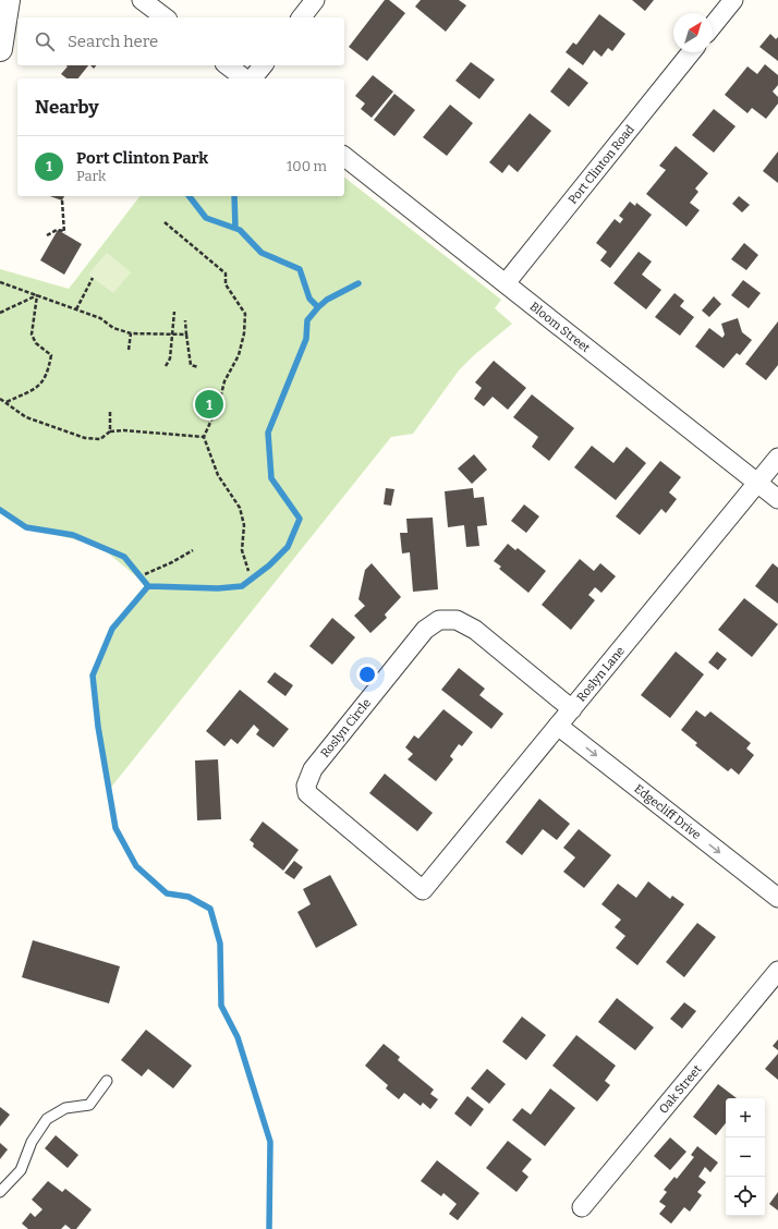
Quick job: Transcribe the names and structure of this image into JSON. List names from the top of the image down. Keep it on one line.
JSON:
{"streets":{"street":["Port Clinton Road","Bloom Street","Roslyn Lane","Roslyn Circle","Edgecliff Drive","Oak Street"]},"crossings":[["Port Clinton Road","Bloom Street"],["Bloom Street","Roslyn Lane"],["Roslyn Lane","Roslyn Circle"],["Roslyn Lane","Edgecliff Drive"]],"one_way":["Edgecliff Drive"],"north":"top right","page":{"search":"Search here","heading":"Nearby","list":[{"mark":"1","name":"Port Clinton Park","note":"Park","value":"100 m"}],"pins":"1","map_buttons":["+","−"]}}
